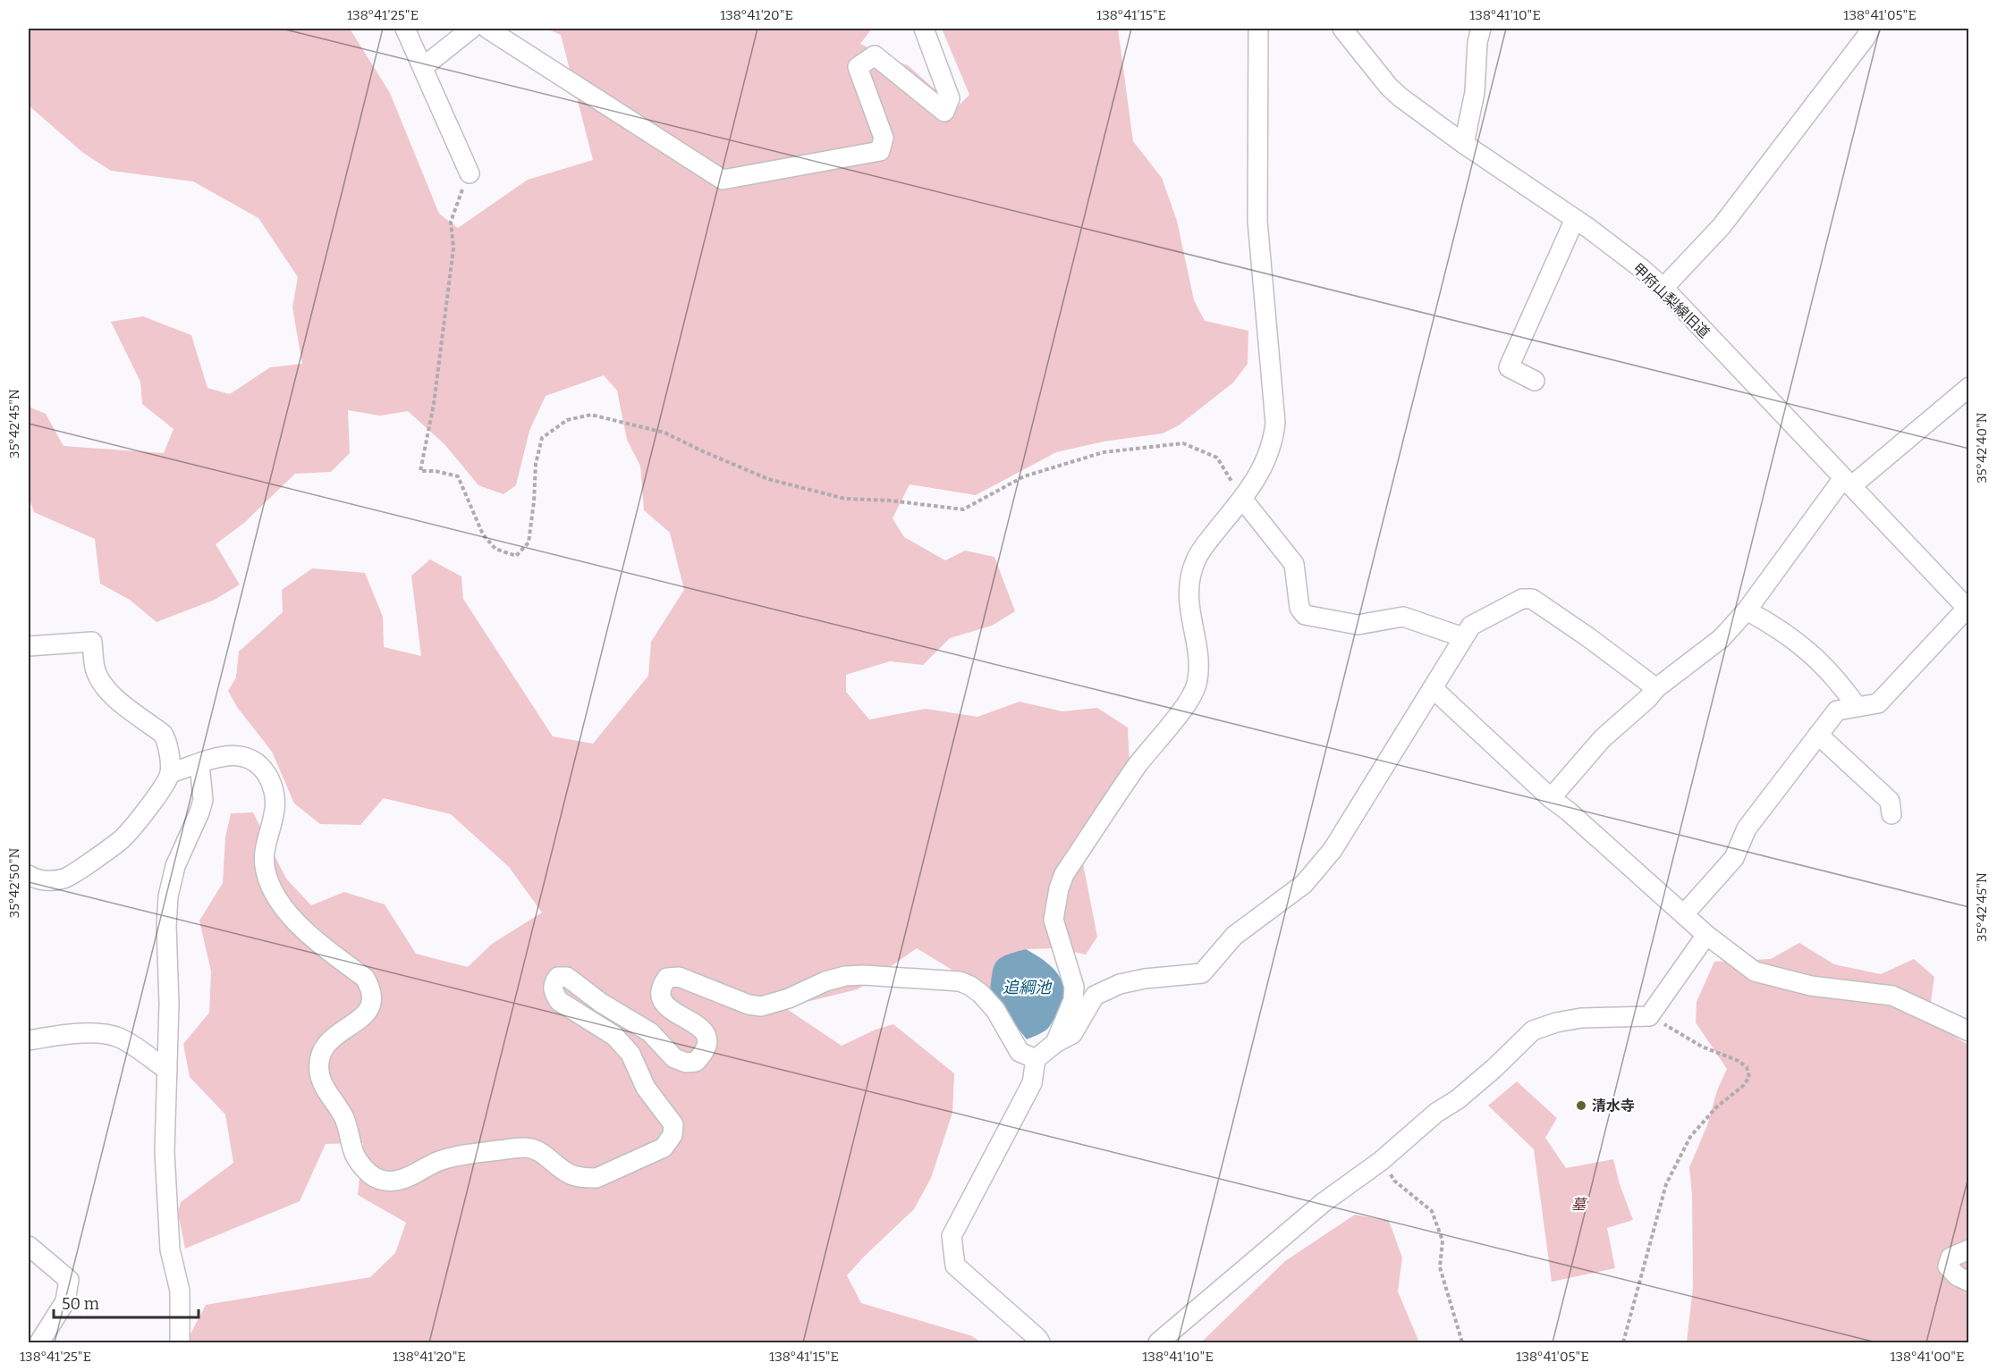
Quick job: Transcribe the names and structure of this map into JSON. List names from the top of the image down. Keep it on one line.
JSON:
{"streets":{"street":["甲府山梨線旧道"]},"water":["追綱池"],"parks":["墓"],"places":["清水寺"],"scale_bar":"50 m","coordinates":["138°41'25\"E","138°41'20\"E","138°41'15\"E","138°41'10\"E","138°41'05\"E","35°42'45\"N","35°42'40\"N","35°42'50\"N","138°41'00\"E"]}
